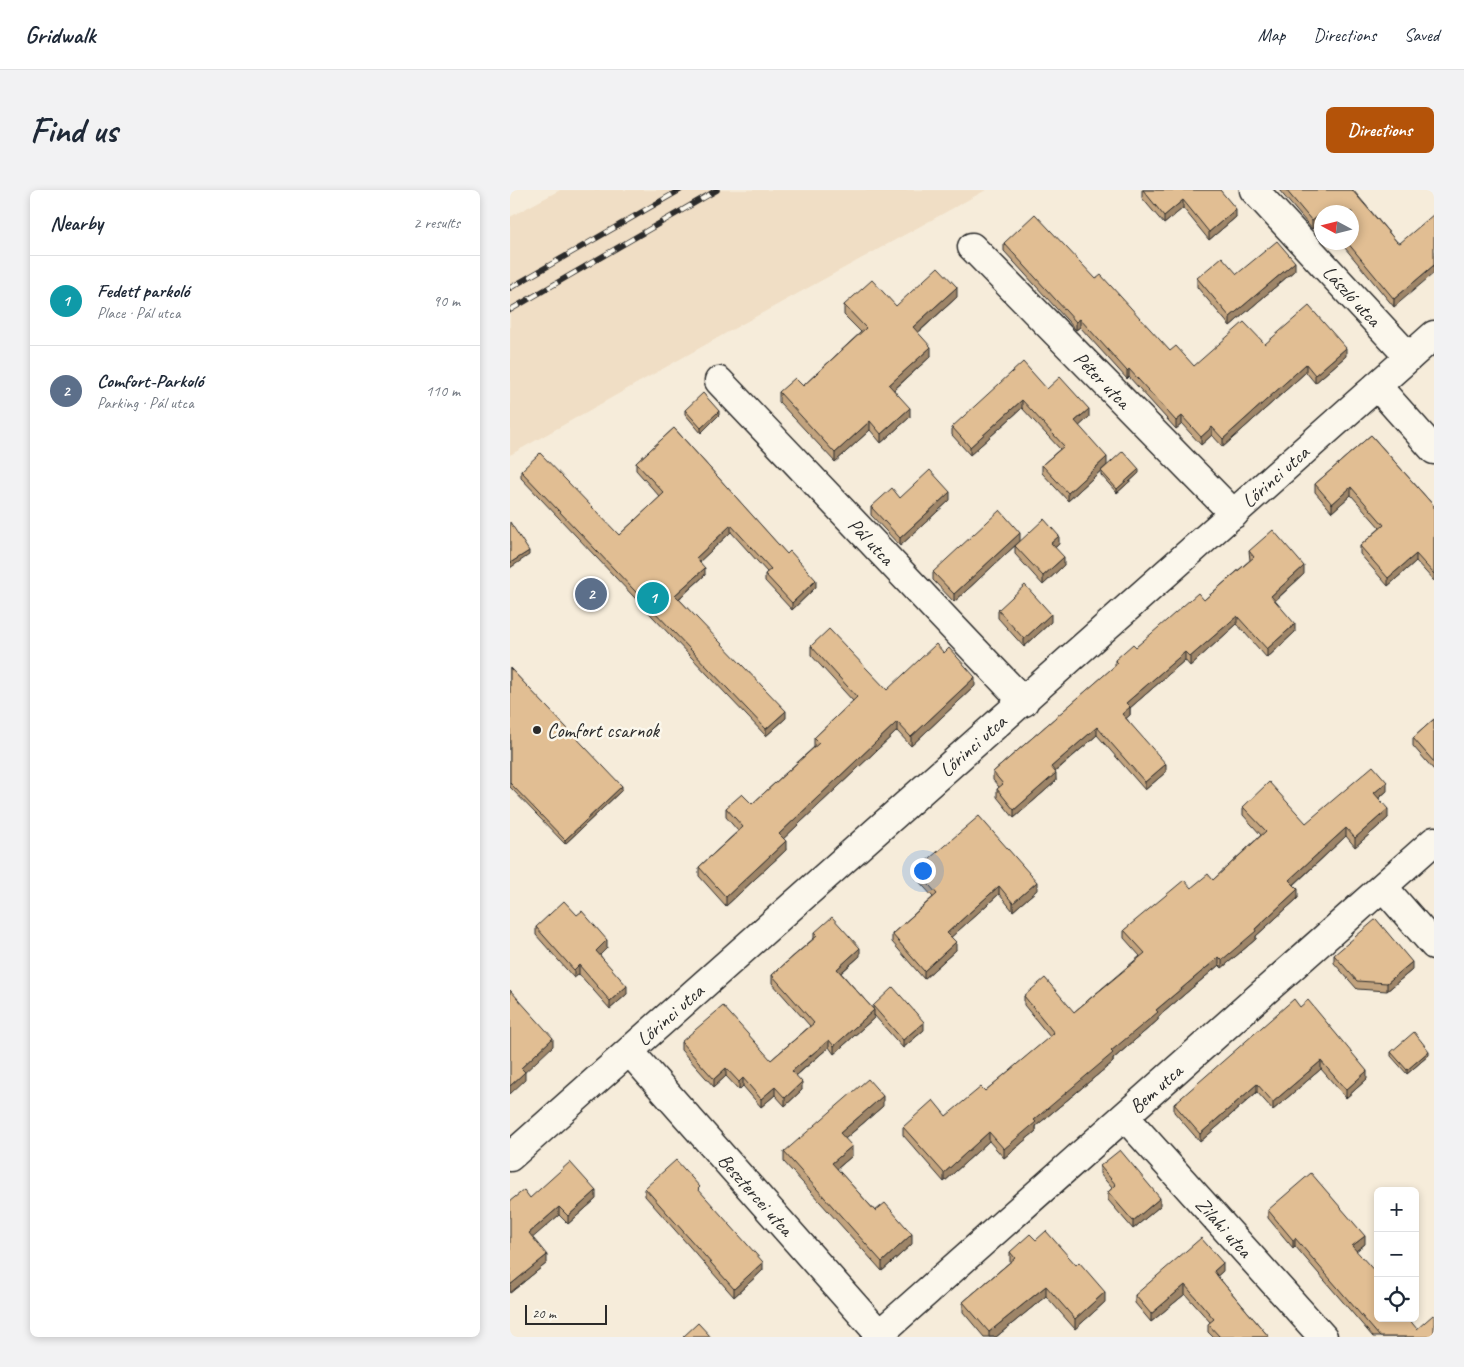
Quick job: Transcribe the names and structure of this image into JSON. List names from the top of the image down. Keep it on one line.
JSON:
{"streets":{"street":["László utca","Péter utca","Lőrinci utca","Pál utca","Bem utca","Besztercei utca","Zilahi utca"]},"crossings":[["László utca","Lőrinci utca"],["Péter utca","Lőrinci utca"],["Lőrinci utca","Pál utca"],["Lőrinci utca","Besztercei utca"],["Bem utca","Besztercei utca"],["Bem utca","Zilahi utca"]],"places":["Comfort csarnok"],"scale_bar":"20 m","north":"left","page":{"header":"Gridwalk","nav":["Map","Directions","Saved"],"buttons":"Directions","title":"Find us","heading":["Nearby","2 results"],"list":[{"mark":"1","name":"Fedett parkoló","note":"Place · Pál utca","value":"90 m"},{"mark":"2","name":"Comfort-Parkoló","note":"Parking · Pál utca","value":"110 m"}],"pins":["2","1"],"map_buttons":["+","−"],"scale":"20 m"}}
